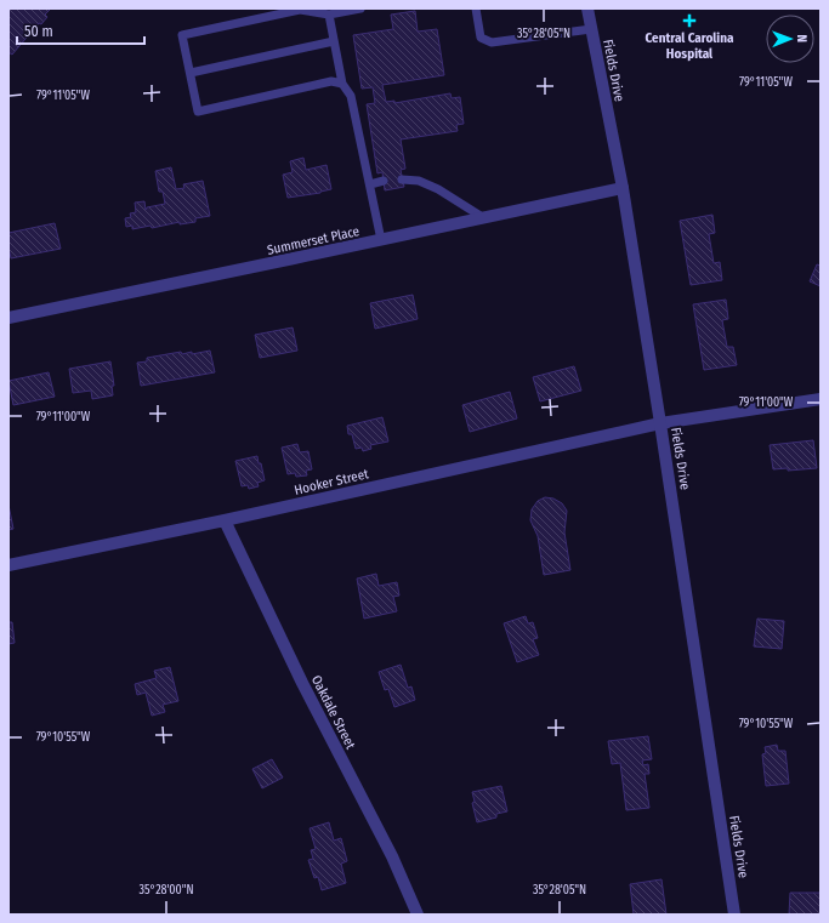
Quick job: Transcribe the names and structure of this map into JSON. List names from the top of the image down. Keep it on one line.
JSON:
{"streets":{"street":["Fields Drive","Summerset Place","Hooker Street","Oakdale Street"]},"crossings":[["Fields Drive","Summerset Place"],["Fields Drive","Hooker Street"],["Hooker Street","Oakdale Street"]],"places":{"health":["Central Carolina Hospital"]},"scale_bar":"50 m","north":"right","coordinates":["35°28'05\"N","79°11'05\"W","79°11'00\"W","79°10'55\"W","35°28'00\"N"]}
